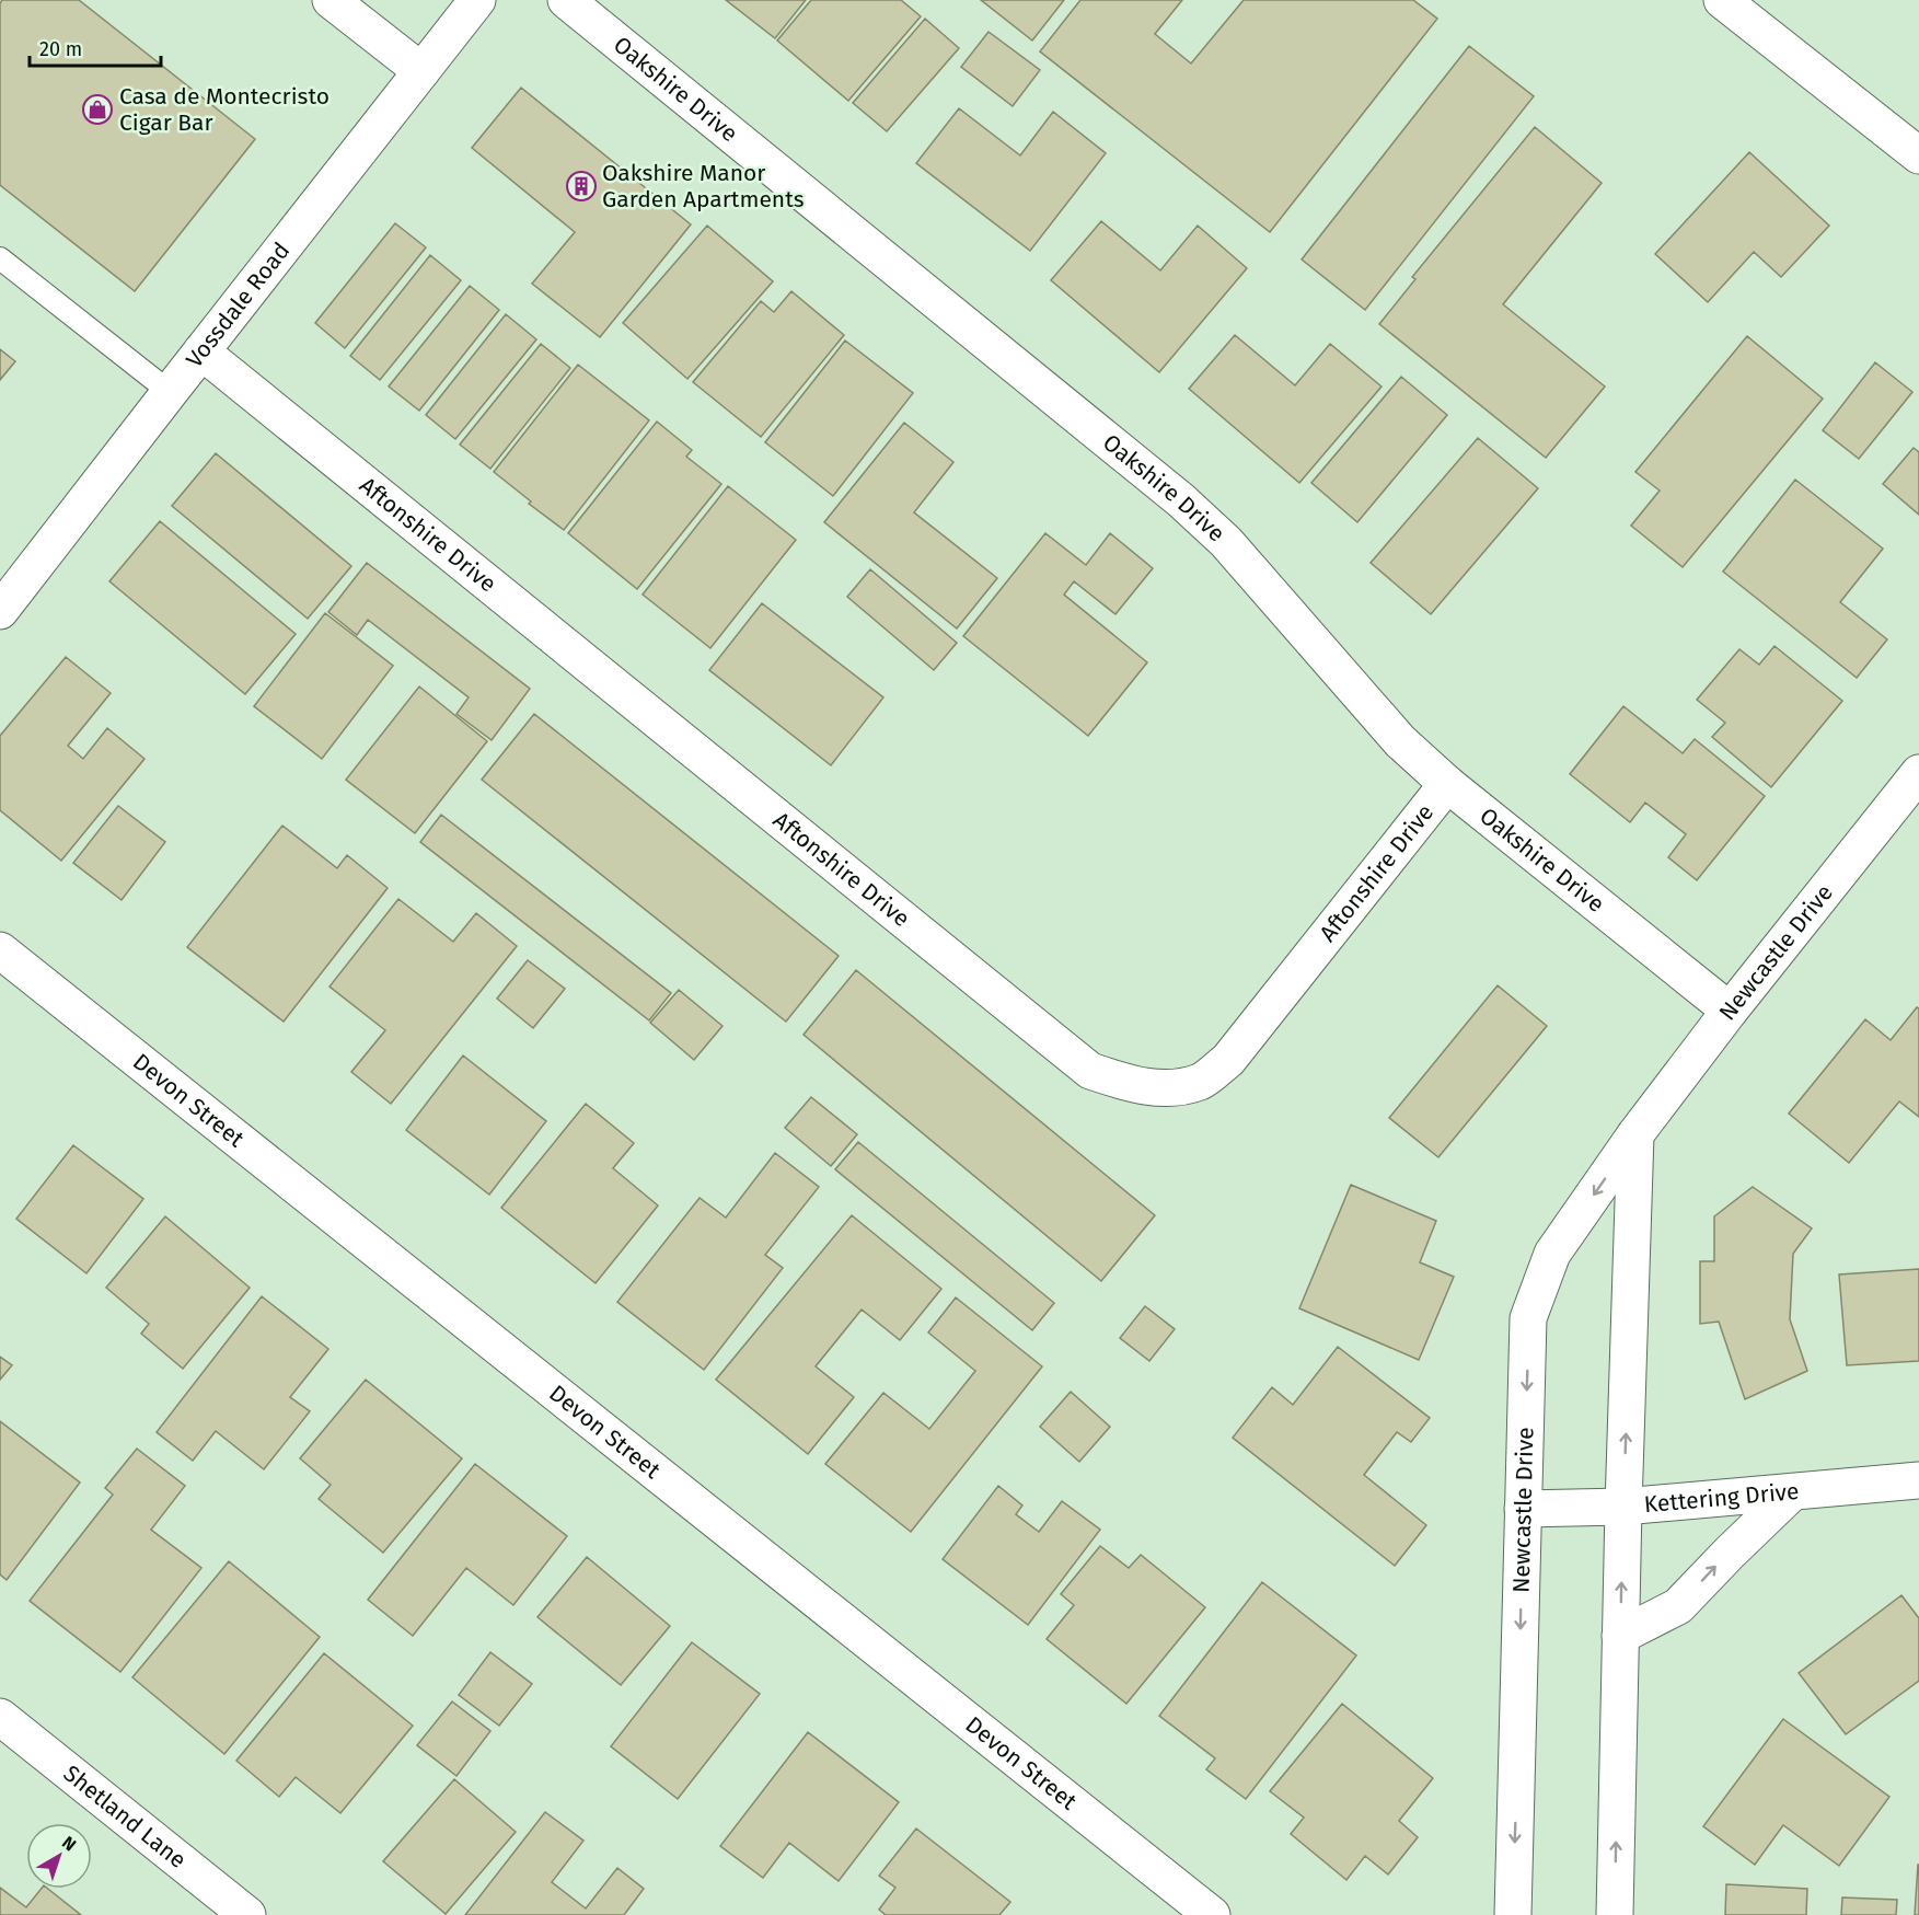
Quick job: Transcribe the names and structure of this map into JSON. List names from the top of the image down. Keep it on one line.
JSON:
{"streets":{"street":["Oakshire Drive","Vossdale Road","Aftonshire Drive","Newcastle Drive","Devon Street","Kettering Drive","Shetland Lane"]},"crossings":[["Oakshire Drive","Aftonshire Drive"],["Oakshire Drive","Newcastle Drive"],["Vossdale Road","Aftonshire Drive"],["Newcastle Drive","Kettering Drive"]],"places":{"shop":["Casa de Montecristo Cigar Bar"],"building":["Oakshire Manor Garden Apartments"]},"scale_bar":"20 m","north":"top right"}
